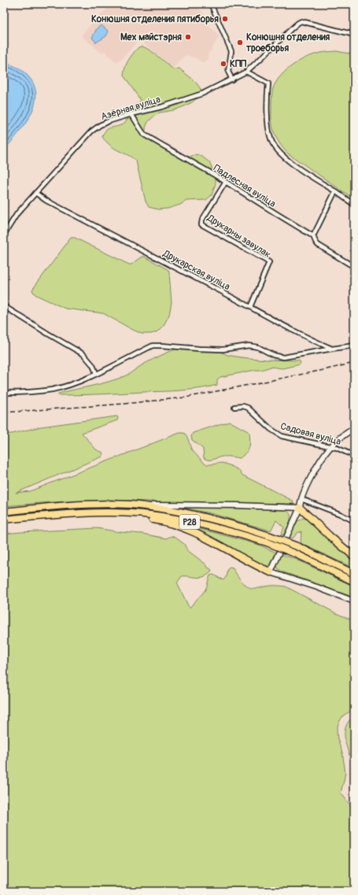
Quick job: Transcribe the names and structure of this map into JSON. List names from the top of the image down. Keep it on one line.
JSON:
{"streets":{"highway":["Р28"],"street":["Азёрная вуліца","Падлесная вуліца","Друкарны завулак","Друкарская вуліца","Садовая вуліца"]},"crossings":[["Азёрная вуліца","Падлесная вуліца"],["Азёрная вуліца","Друкарская вуліца"],["Падлесная вуліца","Друкарны завулак"],["Друкарны завулак","Друкарская вуліца"]],"places":["Конюшня отделения пятиборья","Мех майстэрня","Конюшня отделения троеборья","КПП"]}
